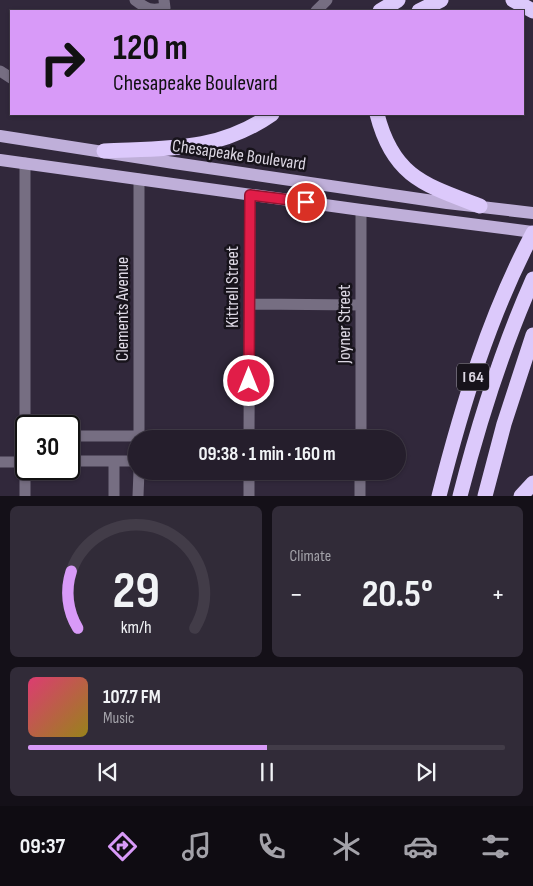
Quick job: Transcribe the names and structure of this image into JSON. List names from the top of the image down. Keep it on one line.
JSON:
{"streets":{"highway":["I 64"],"main road":["Chesapeake Boulevard"],"street":["Kittrell Street","Clements Avenue","Joyner Street"]},"page":{"turn":["120 m","Chesapeake Boulevard"],"limit":"30","trip":"09:38 · 1 min · 160 m","tile":"Climate","heat":["−","20.5°","+"],"song":["107.7 FM","Music"],"tabs":"09:37","gauge":["29","km/h"]}}
